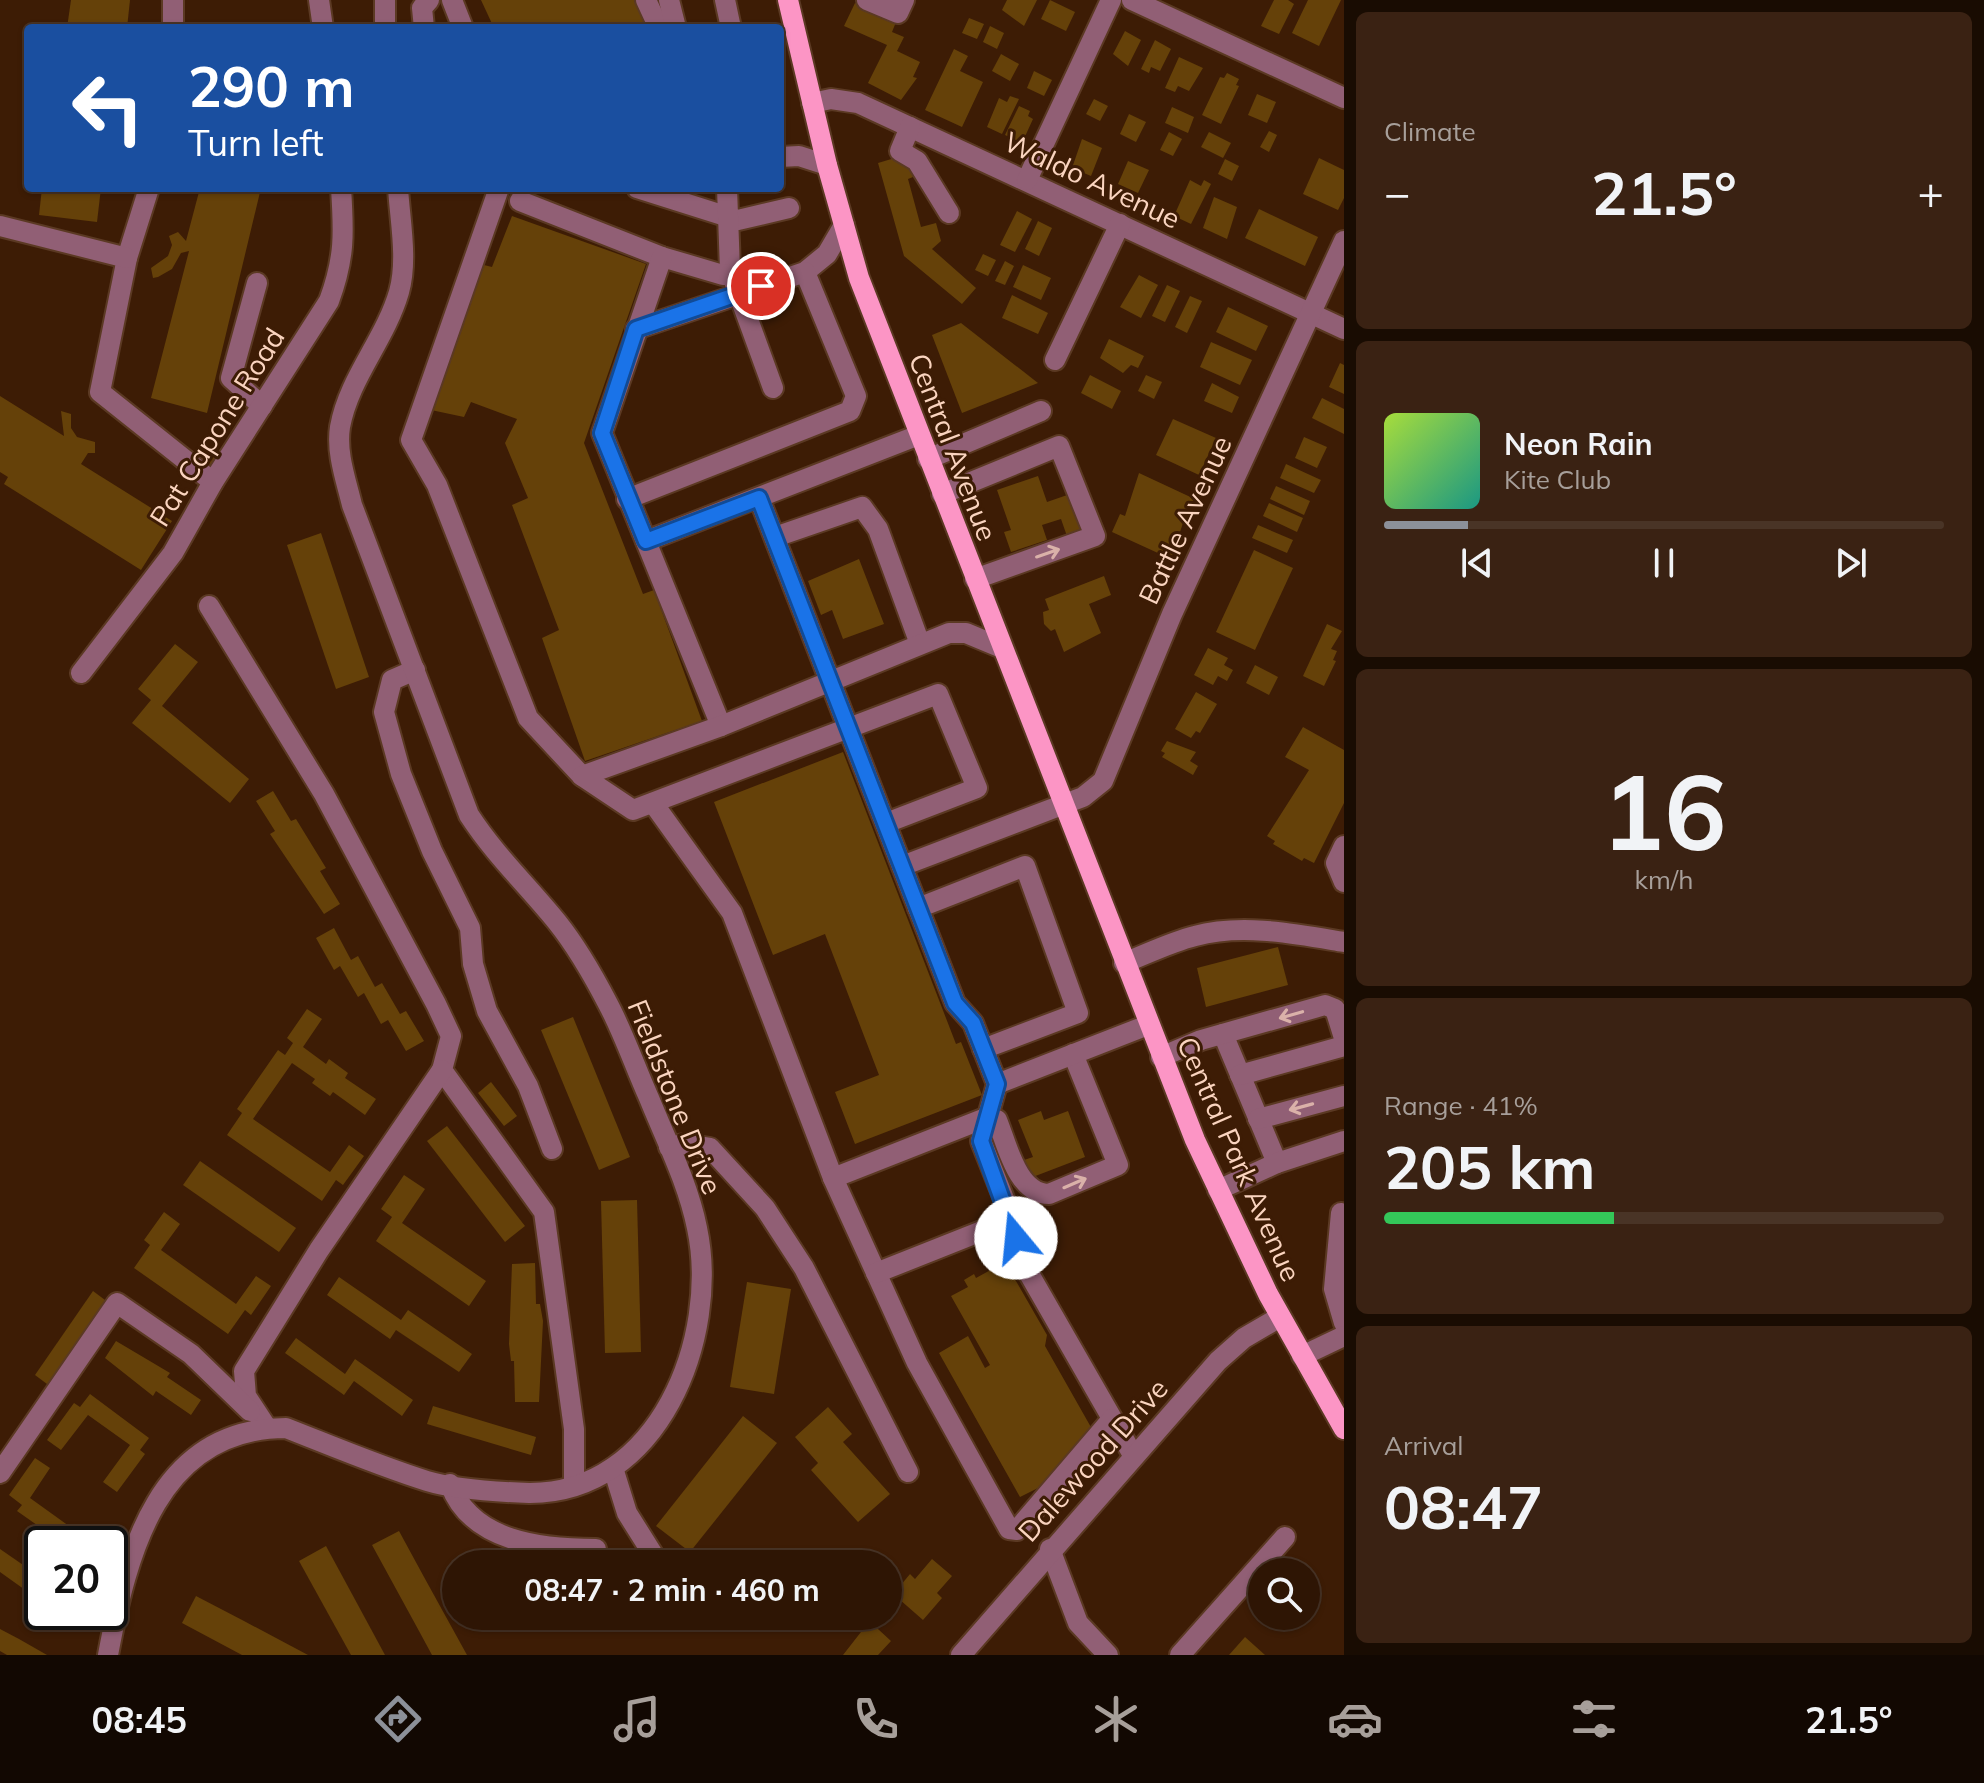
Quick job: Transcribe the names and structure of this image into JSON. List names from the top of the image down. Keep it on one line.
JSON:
{"streets":{"main road":["Central Avenue","Central Park Avenue"],"street":["Waldo Avenue","Pat Capone Road","Battle Avenue","Fieldstone Drive","Dalewood Drive"]},"crossings":[["Waldo Avenue","Central Avenue"],["Waldo Avenue","Battle Avenue"],["Central Avenue","Battle Avenue"],["Central Avenue","Central Park Avenue"],["Central Park Avenue","Dalewood Drive"]],"page":{"tile":["Climate",["16","km/h"],["Range · 41%","205 km"],["Arrival","08:47"]],"turn":["290 m","Turn left"],"heat":["−","21.5°","+"],"song":["Neon Rain","Kite Club"],"limit":"20","trip":"08:47 · 2 min · 460 m","tabs":["08:45","21.5°"]}}
